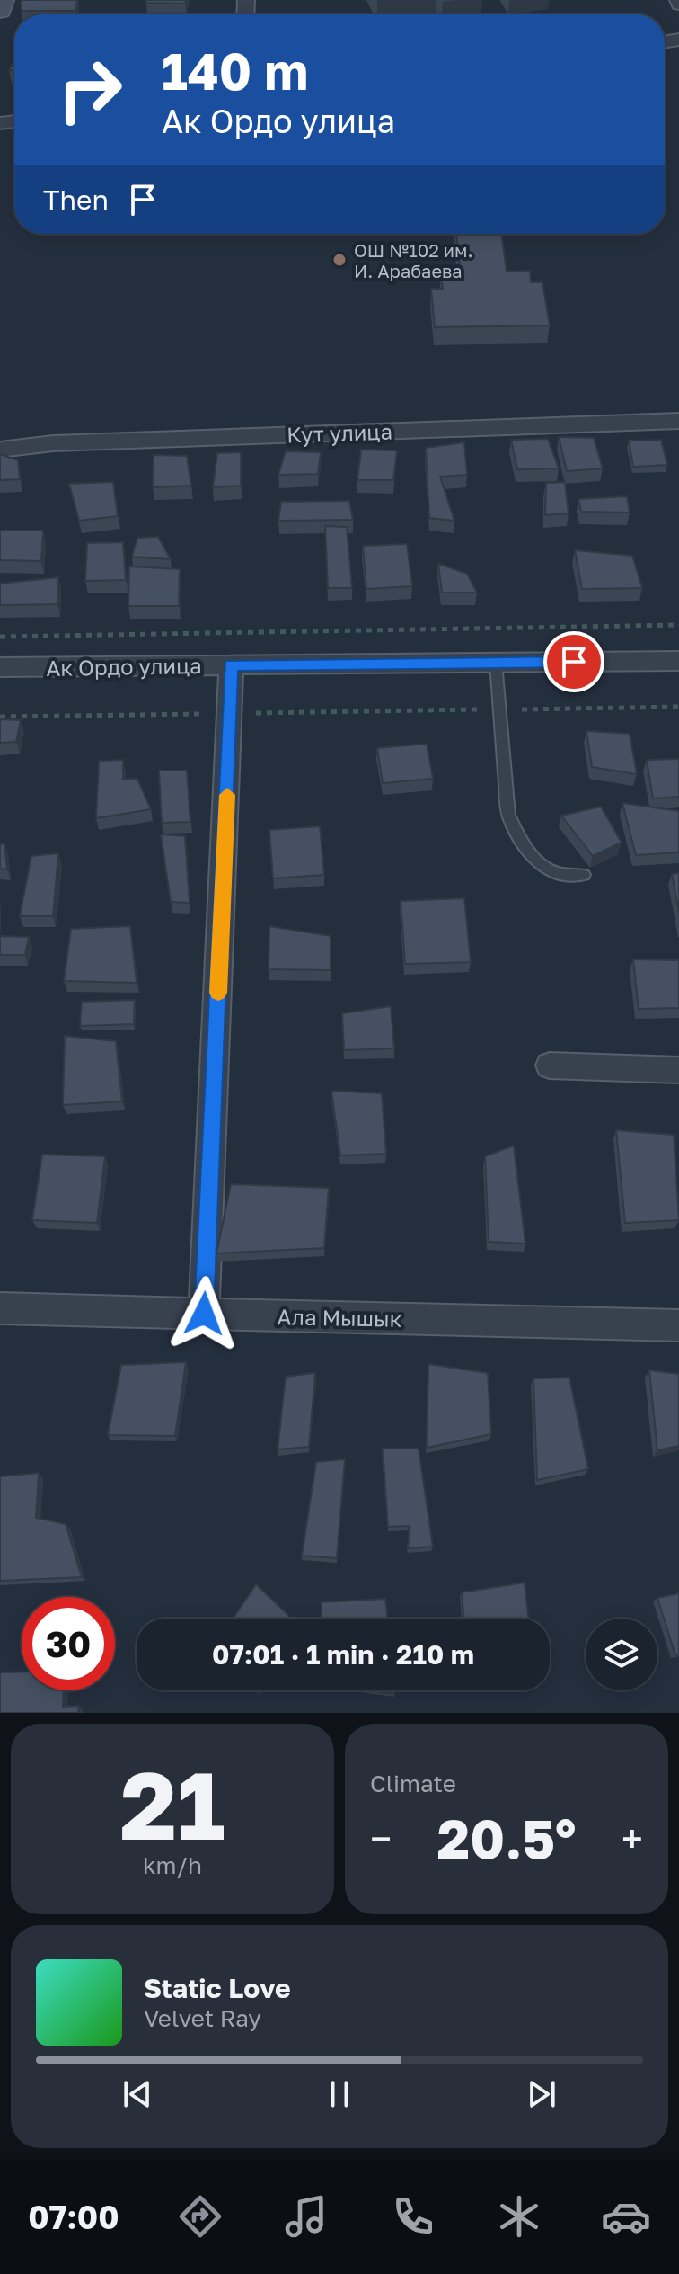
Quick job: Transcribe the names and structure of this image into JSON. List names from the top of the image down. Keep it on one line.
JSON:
{"streets":{"street":["Кут улица","Ак Ордо улица","Ала Мышык"]},"places":["ОШ №102 им. И. Арабаева"],"page":{"turn":["140 m","Ак Ордо улица"],"then":"Then","limit":"30","trip":"07:01 · 1 min · 210 m","tile":[["21","km/h"],"Climate"],"heat":["−","20.5°","+"],"song":["Static Love","Velvet Ray"],"tabs":"07:00"}}
